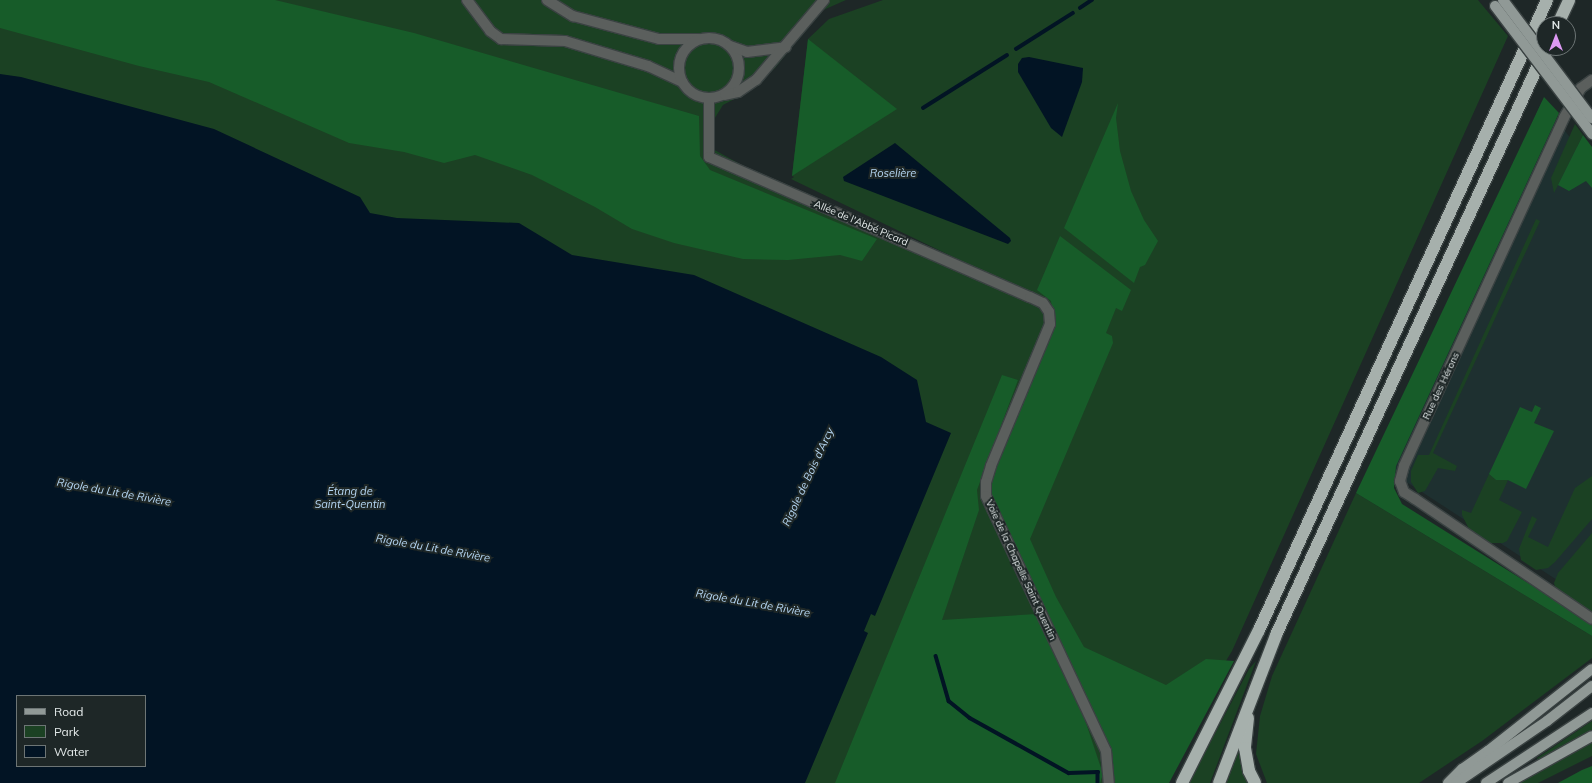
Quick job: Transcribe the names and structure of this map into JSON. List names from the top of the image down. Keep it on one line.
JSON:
{"streets":{"street":["Allée de l'Abbé Picard","Rue des Hérons","Voie de la Chapelle Saint Quentin"]},"crossings":[["Allée de l'Abbé Picard","Voie de la Chapelle Saint Quentin"]],"water":["Roselière","Rigole de Bois d'Arcy","Rigole du Lit de Rivière","Étang de Saint-Quentin"],"legend":["Road","Park","Water"],"north":"top"}
